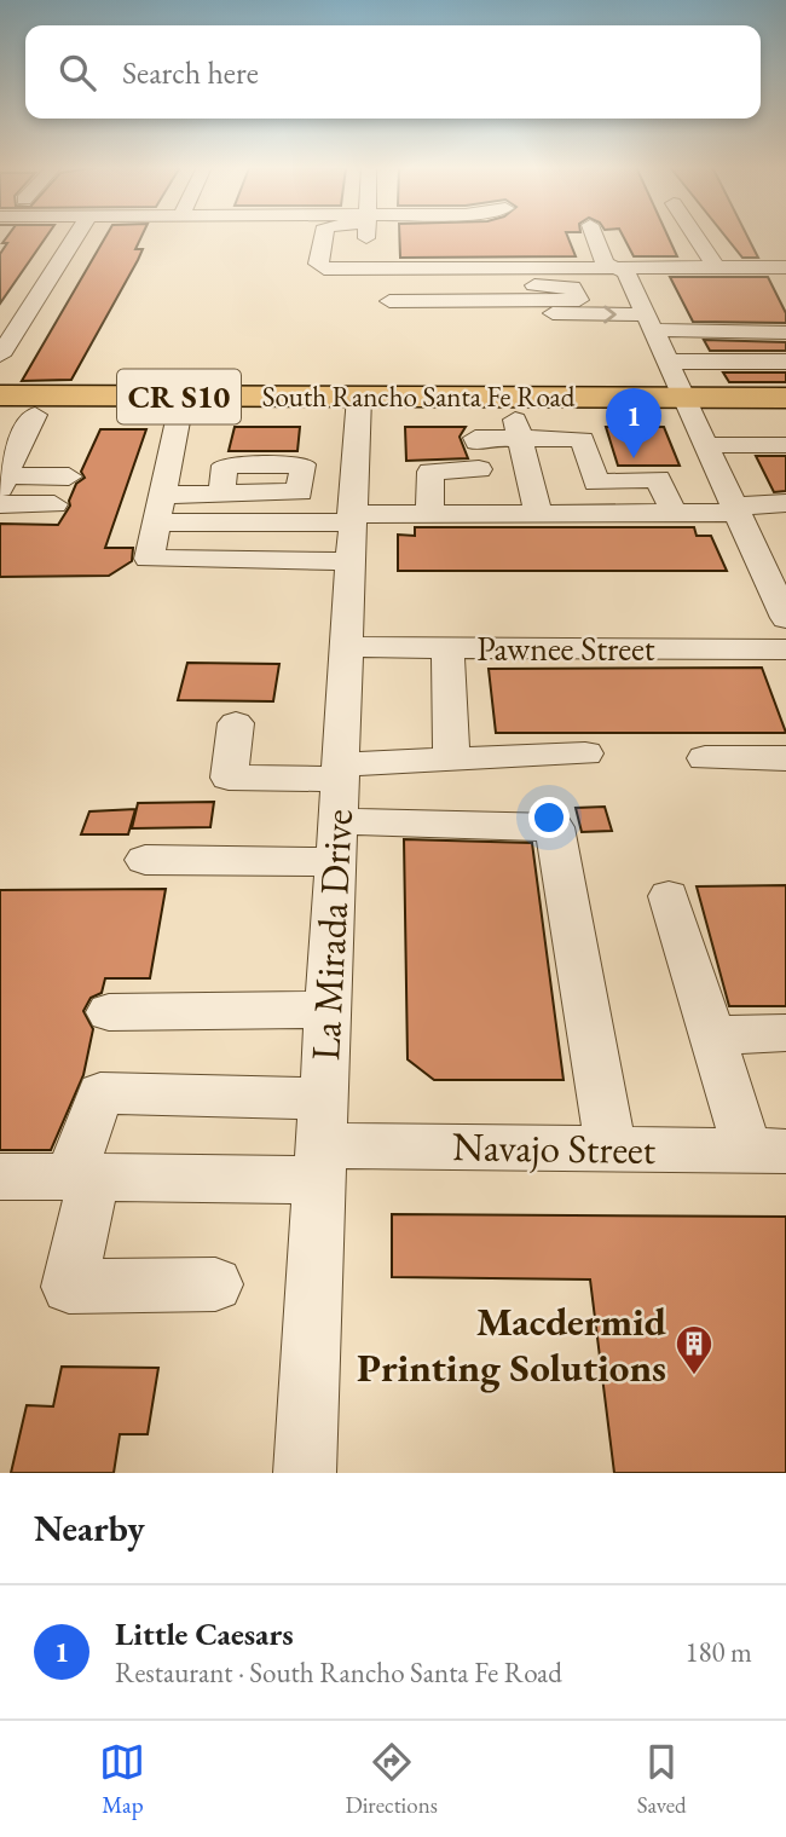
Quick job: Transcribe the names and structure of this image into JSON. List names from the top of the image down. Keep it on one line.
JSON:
{"streets":{"main road":["CR S10","South Rancho Santa Fe Road"],"street":["Pawnee Street","La Mirada Drive","Navajo Street"]},"crossings":[["South Rancho Santa Fe Road","La Mirada Drive"],["Pawnee Street","La Mirada Drive"],["La Mirada Drive","Navajo Street"]],"places":{"building":["Macdermid Printing Solutions"]},"page":{"search":"Search here","pins":"1","heading":"Nearby","list":[{"mark":"1","name":"Little Caesars","note":"Restaurant · South Rancho Santa Fe Road","value":"180 m"}],"nav":["Map","Directions","Saved"]}}
